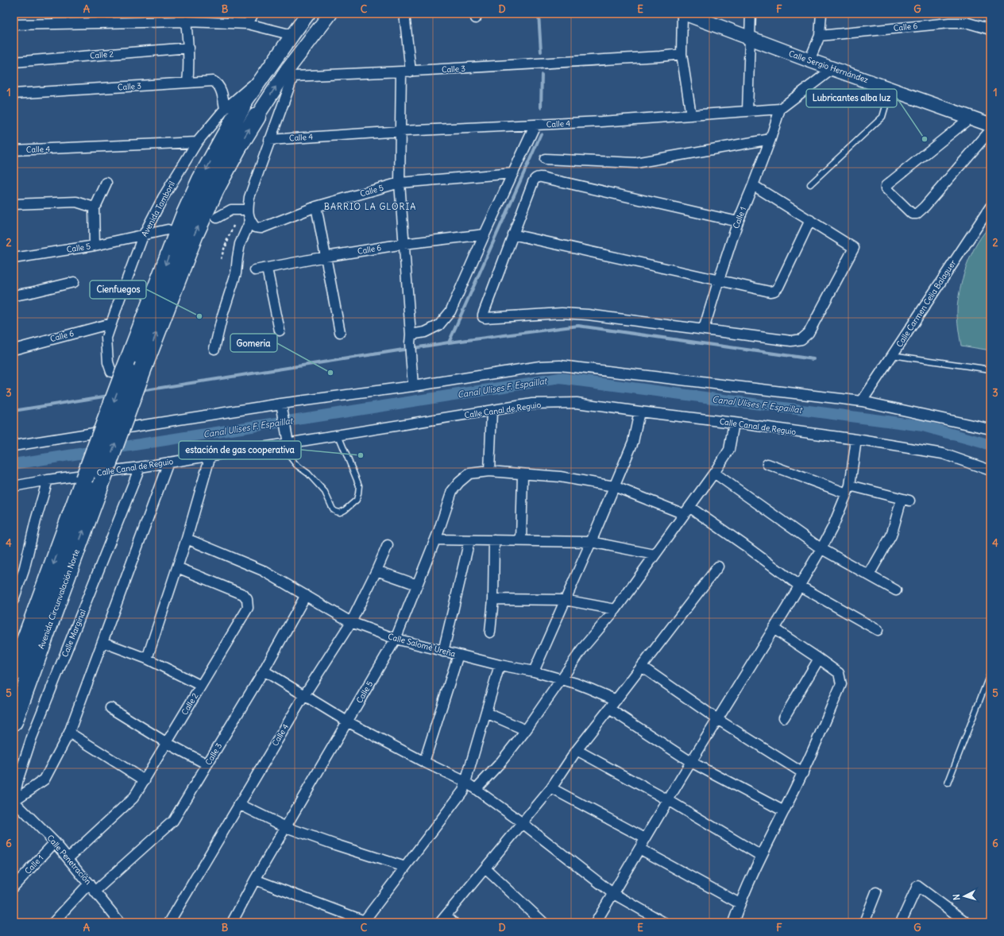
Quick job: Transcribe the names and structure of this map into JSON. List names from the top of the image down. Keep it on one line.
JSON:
{"streets":{"highway":["Avenida Circunvalación Norte"],"street":["Calle 6","Calle 2","Calle Sergio Hernández","Calle 3","Calle 4","Calle 5","Avenida Tamboril","Calle 1","Calle Carmen Celia Balaguer","Calle Canal de Reguio","Calle Marginal","Calle Salomé Ureña","Calle Penetración"]},"crossings":[["Calle 6","Avenida Tamboril"],["Calle 2","Calle Penetración"],["Calle 3","Avenida Tamboril"],["Calle 3","Calle Salomé Ureña"],["Calle 3","Calle Penetración"],["Calle 4","Avenida Tamboril"],["Calle 4","Calle 1"],["Calle 4","Calle Salomé Ureña"],["Calle 5","Avenida Tamboril"],["Calle 5","Calle Salomé Ureña"],["Calle 1","Calle Penetración"],["Calle Canal de Reguio","Calle Marginal"],["Calle Marginal","Calle Penetración"]],"districts":["BARRIO LA GLORIA"],"water":["Canal Ulises F. Espaillat"],"places":["Lubricantes alba luz","Cienfuegos","Gomeria","estación de gas cooperativa"],"north":"left","grid":{"columns":["A","B","C","D","E","F","G"],"rows":["1","2","3","4","5","6"]}}
